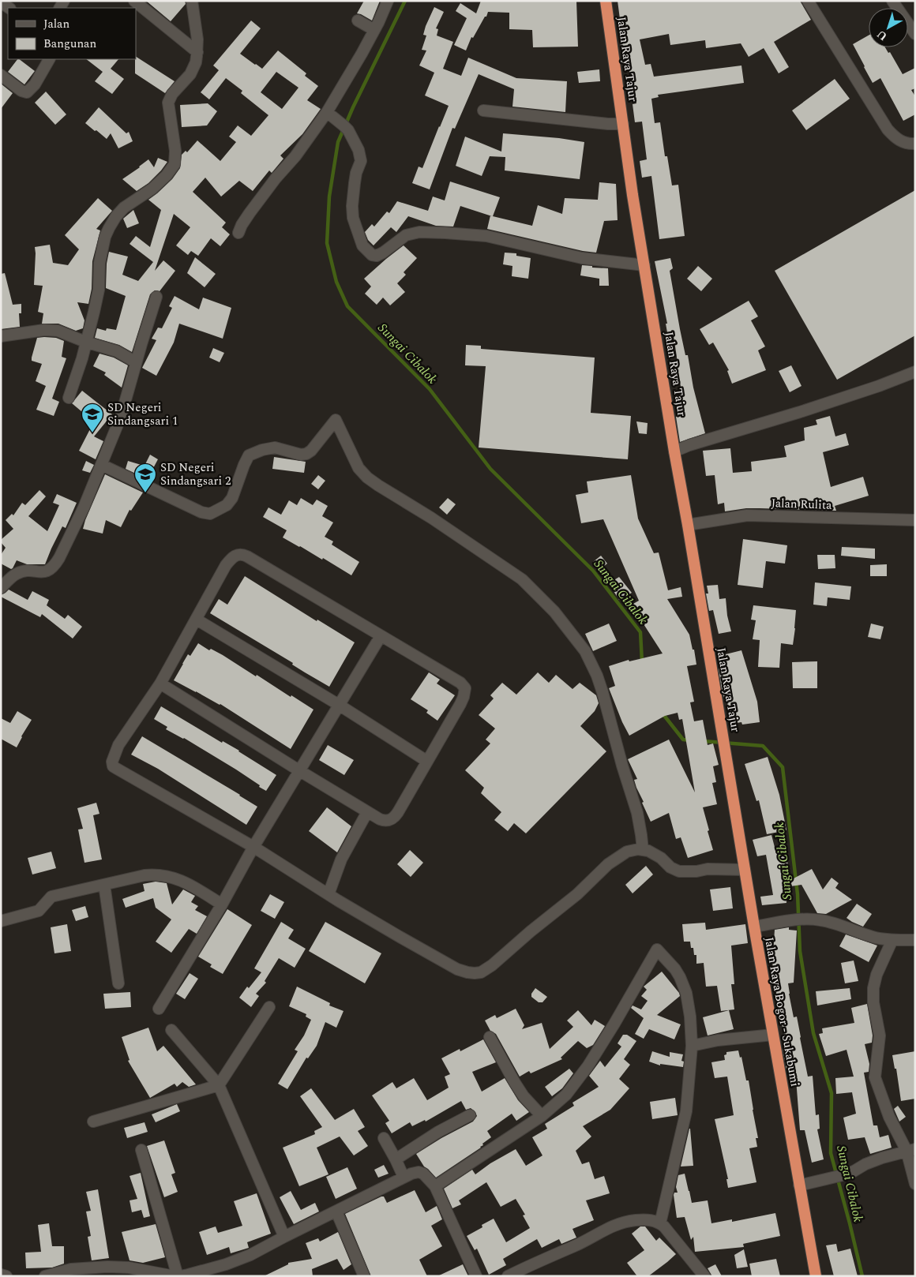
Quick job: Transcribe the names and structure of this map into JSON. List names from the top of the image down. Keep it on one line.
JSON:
{"streets":{"highway":["Jalan Raya Tajur","Jalan Raya Bogor - Sukabumi"],"street":["Jalan Rulita"]},"crossings":[["Jalan Raya Tajur","Jalan Rulita"],["Jalan Raya Tajur","Jalan Raya Bogor - Sukabumi"]],"water":["Sungai Cibalok"],"places":{"school or university":["SD Negeri Sindangsari 1","SD Negeri Sindangsari 2"]},"legend":["Jalan","Bangunan"],"north":"bottom left"}
